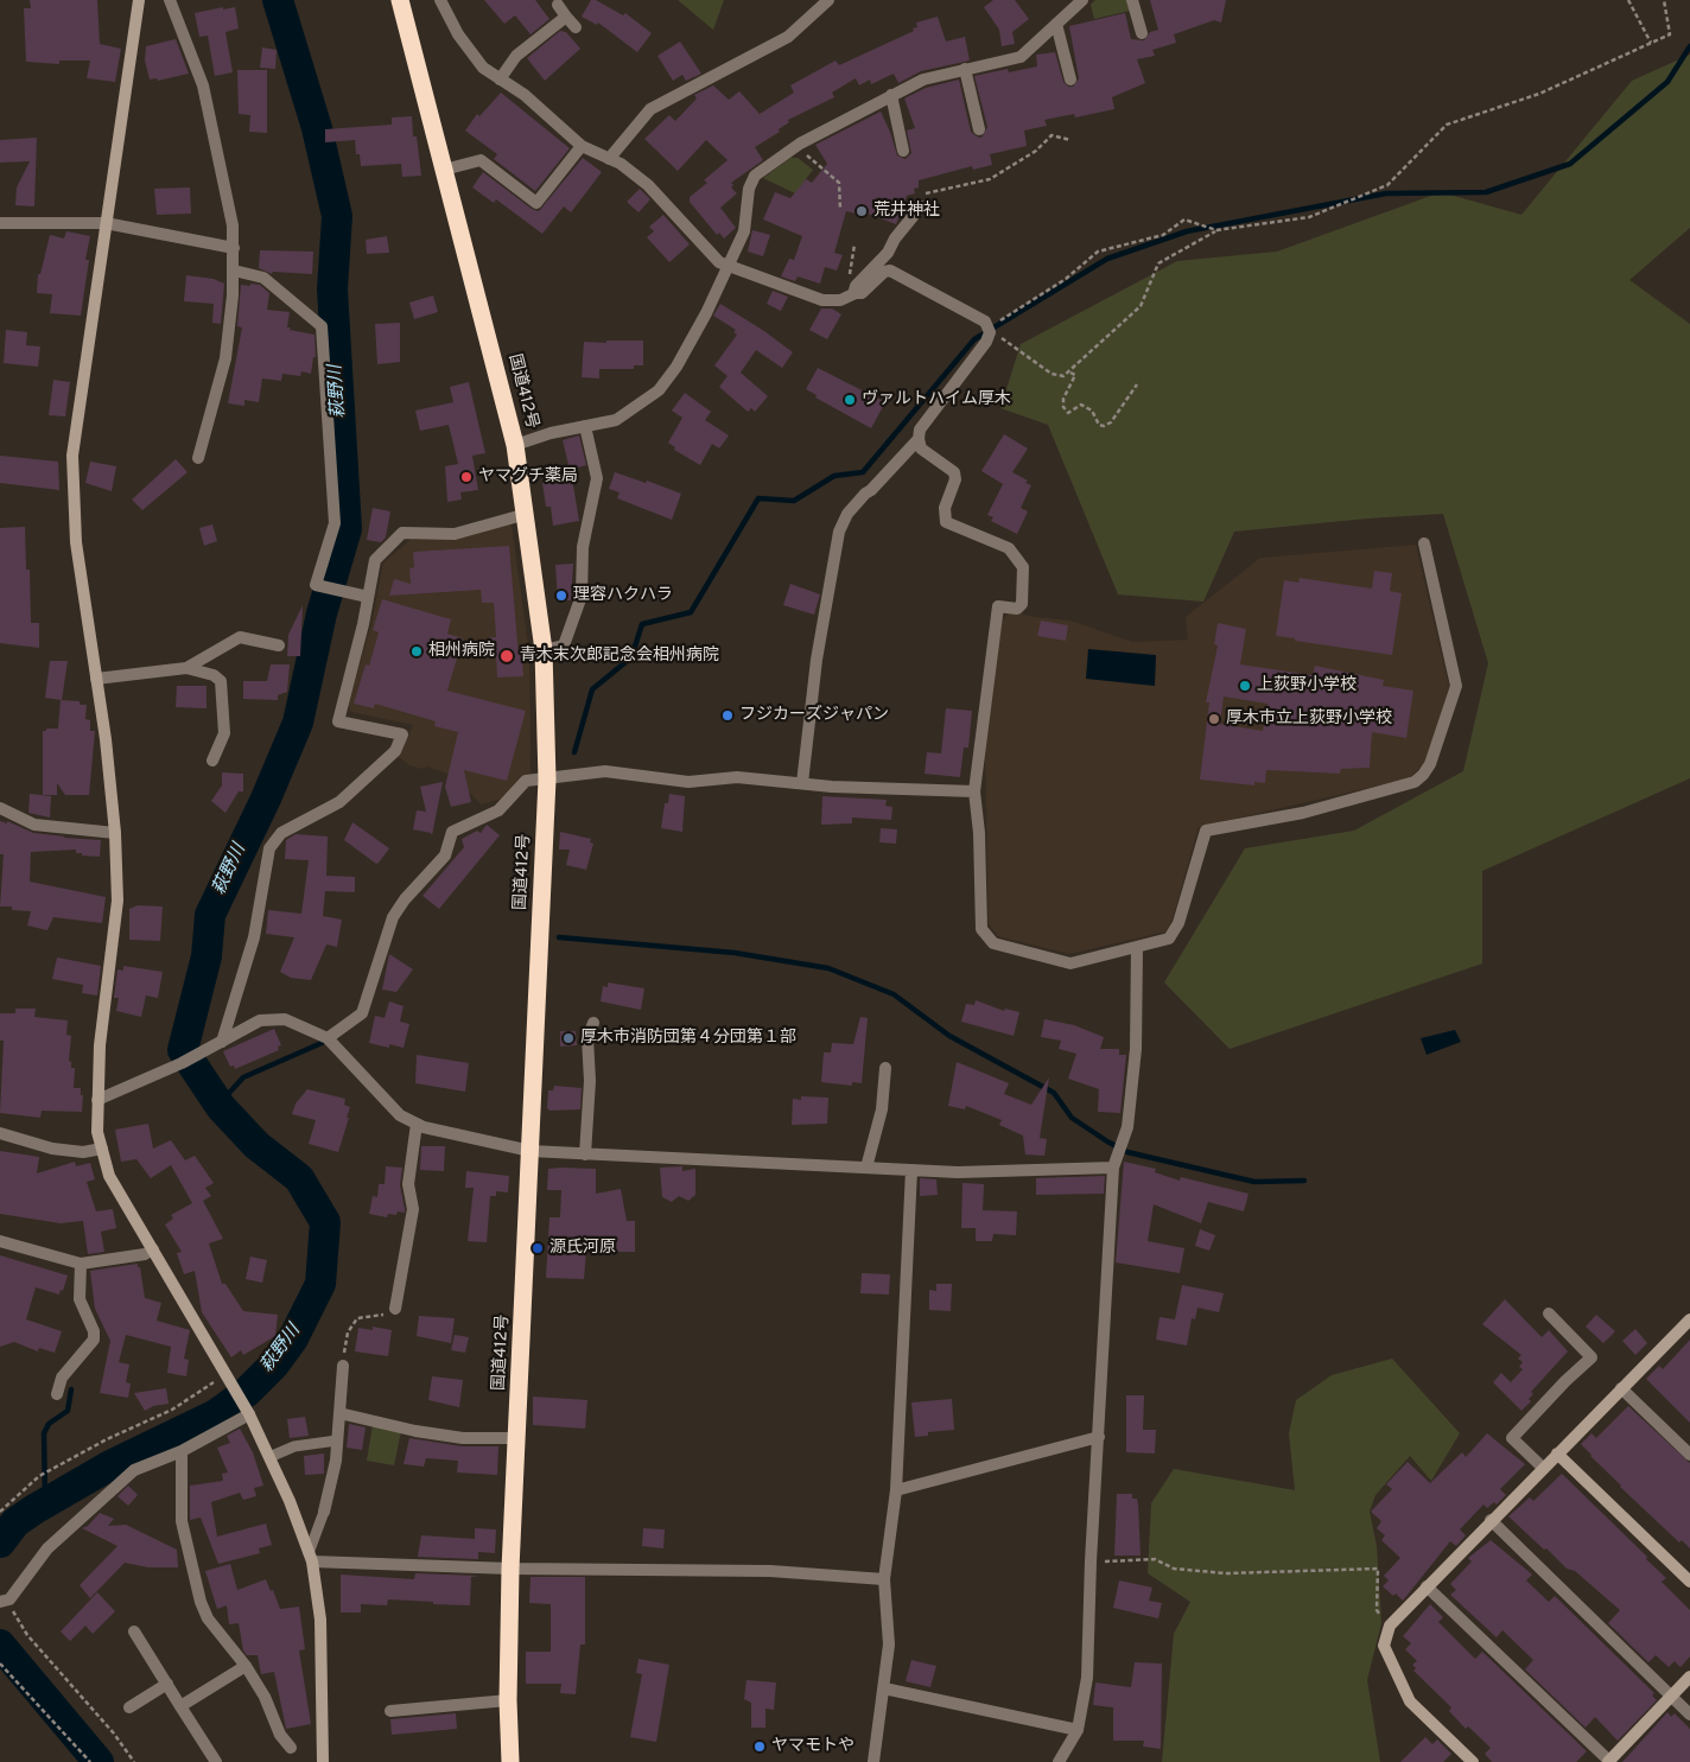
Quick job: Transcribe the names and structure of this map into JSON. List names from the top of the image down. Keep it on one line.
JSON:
{"streets":{"highway":["国道412号"]},"water":["萩野川"],"places":["荒井神社","ヴァルトハイム厚木","ヤマグチ薬局","理容ハクハラ","相州病院","青木末次郎記念会相州病院","上荻野小学校","フジカーズジャパン","厚木市立上荻野小学校","厚木市消防団第４分団第１部","源氏河原","ヤマモトや"]}
